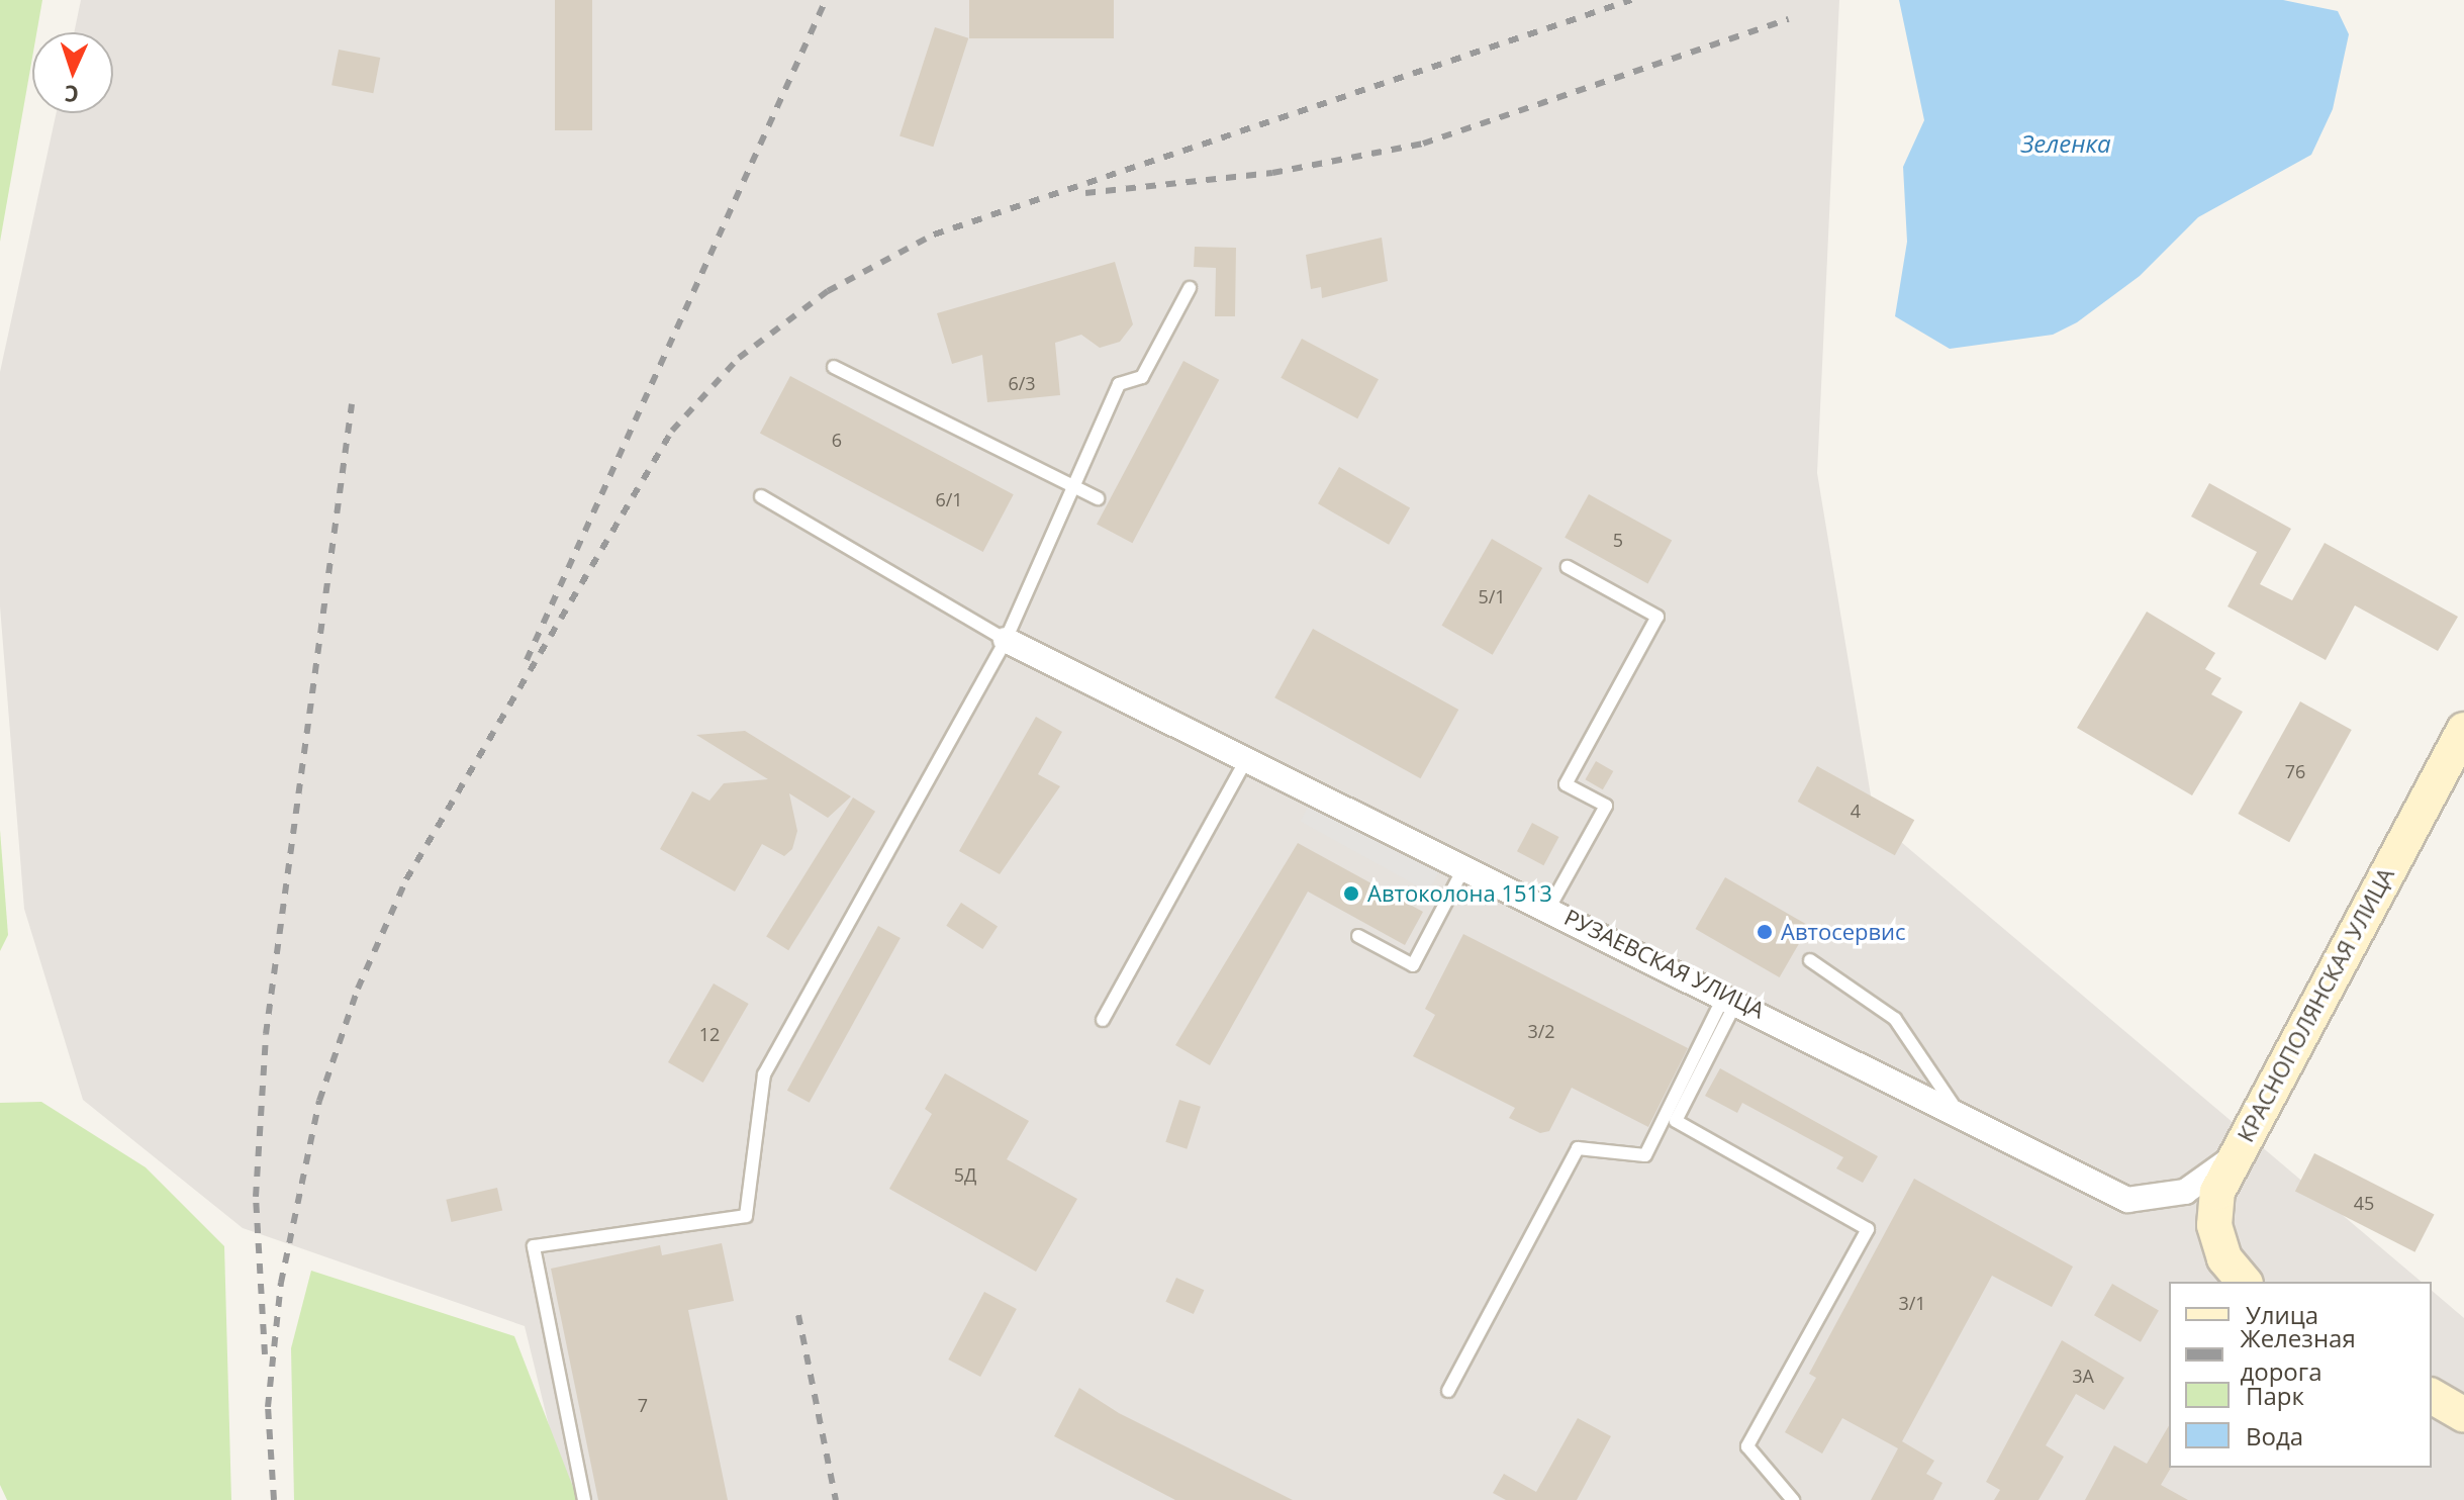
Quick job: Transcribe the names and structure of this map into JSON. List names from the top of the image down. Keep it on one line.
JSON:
{"streets":{"street":["РУЗАЕВСКАЯ УЛИЦА","КРАСНОПОЛЯНСКАЯ УЛИЦА"]},"crossings":[["РУЗАЕВСКАЯ УЛИЦА","КРАСНОПОЛЯНСКАЯ УЛИЦА"]],"water":["Зеленка"],"places":["Автоколона 1513","Автосервис"],"house_numbers":["6/3","6","6/1","5","5/1","76","4","3/2","12","5Д","45","3/1","3А","7"],"legend":["Улица","Железная дорога","Парк","Вода"],"north":"bottom"}
